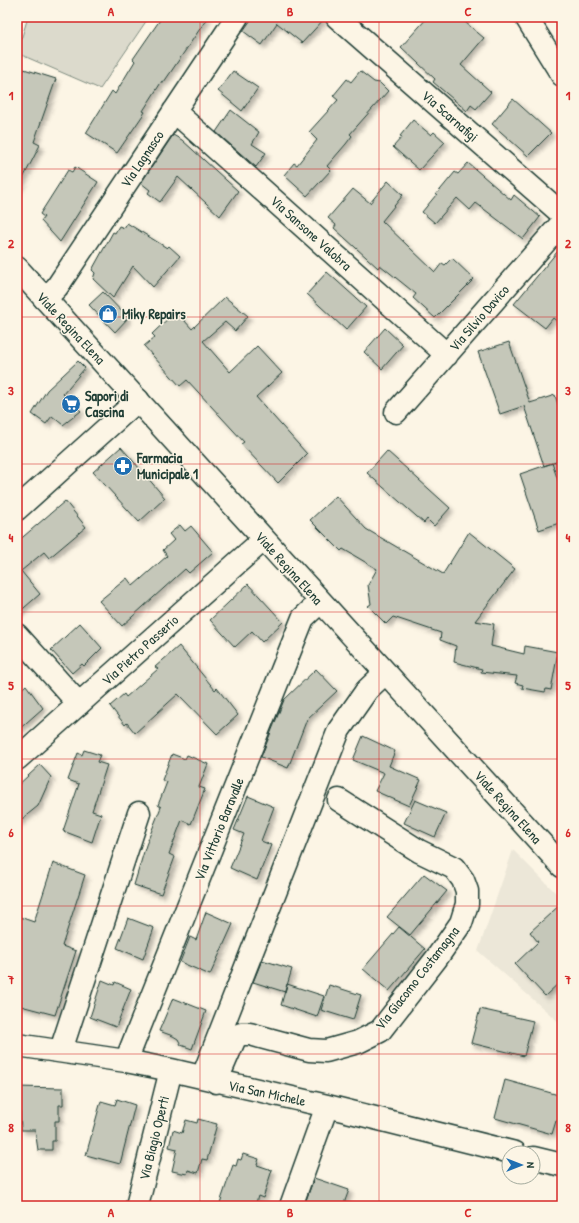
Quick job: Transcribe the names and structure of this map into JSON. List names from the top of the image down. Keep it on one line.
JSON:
{"streets":{"street":["Via Scarnafigi","Via Lagnasco","Via Sansone Valobra","Via Silvio Davico","Viale Regina Elena","Via Pietro Passerio","Via Vittorio Baravalle","Via Giacomo Costamagna","Via San Michele","Via Biagio Operti"]},"crossings":[["Via Lagnasco","Via Sansone Valobra"],["Via Lagnasco","Viale Regina Elena"],["Via Sansone Valobra","Via Silvio Davico"],["Viale Regina Elena","Via Pietro Passerio"],["Viale Regina Elena","Via Vittorio Baravalle"],["Via Vittorio Baravalle","Via San Michele"],["Via Giacomo Costamagna","Via San Michele"],["Via San Michele","Via Biagio Operti"]],"places":{"shop":["Miky Repairs"],"supermarket":["Sapori di Cascina"],"pharmacy":["Farmacia Municipale 1"]},"north":"right","grid":{"columns":["A","B","C"],"rows":["1","2","3","4","5","6","7","8"]}}
